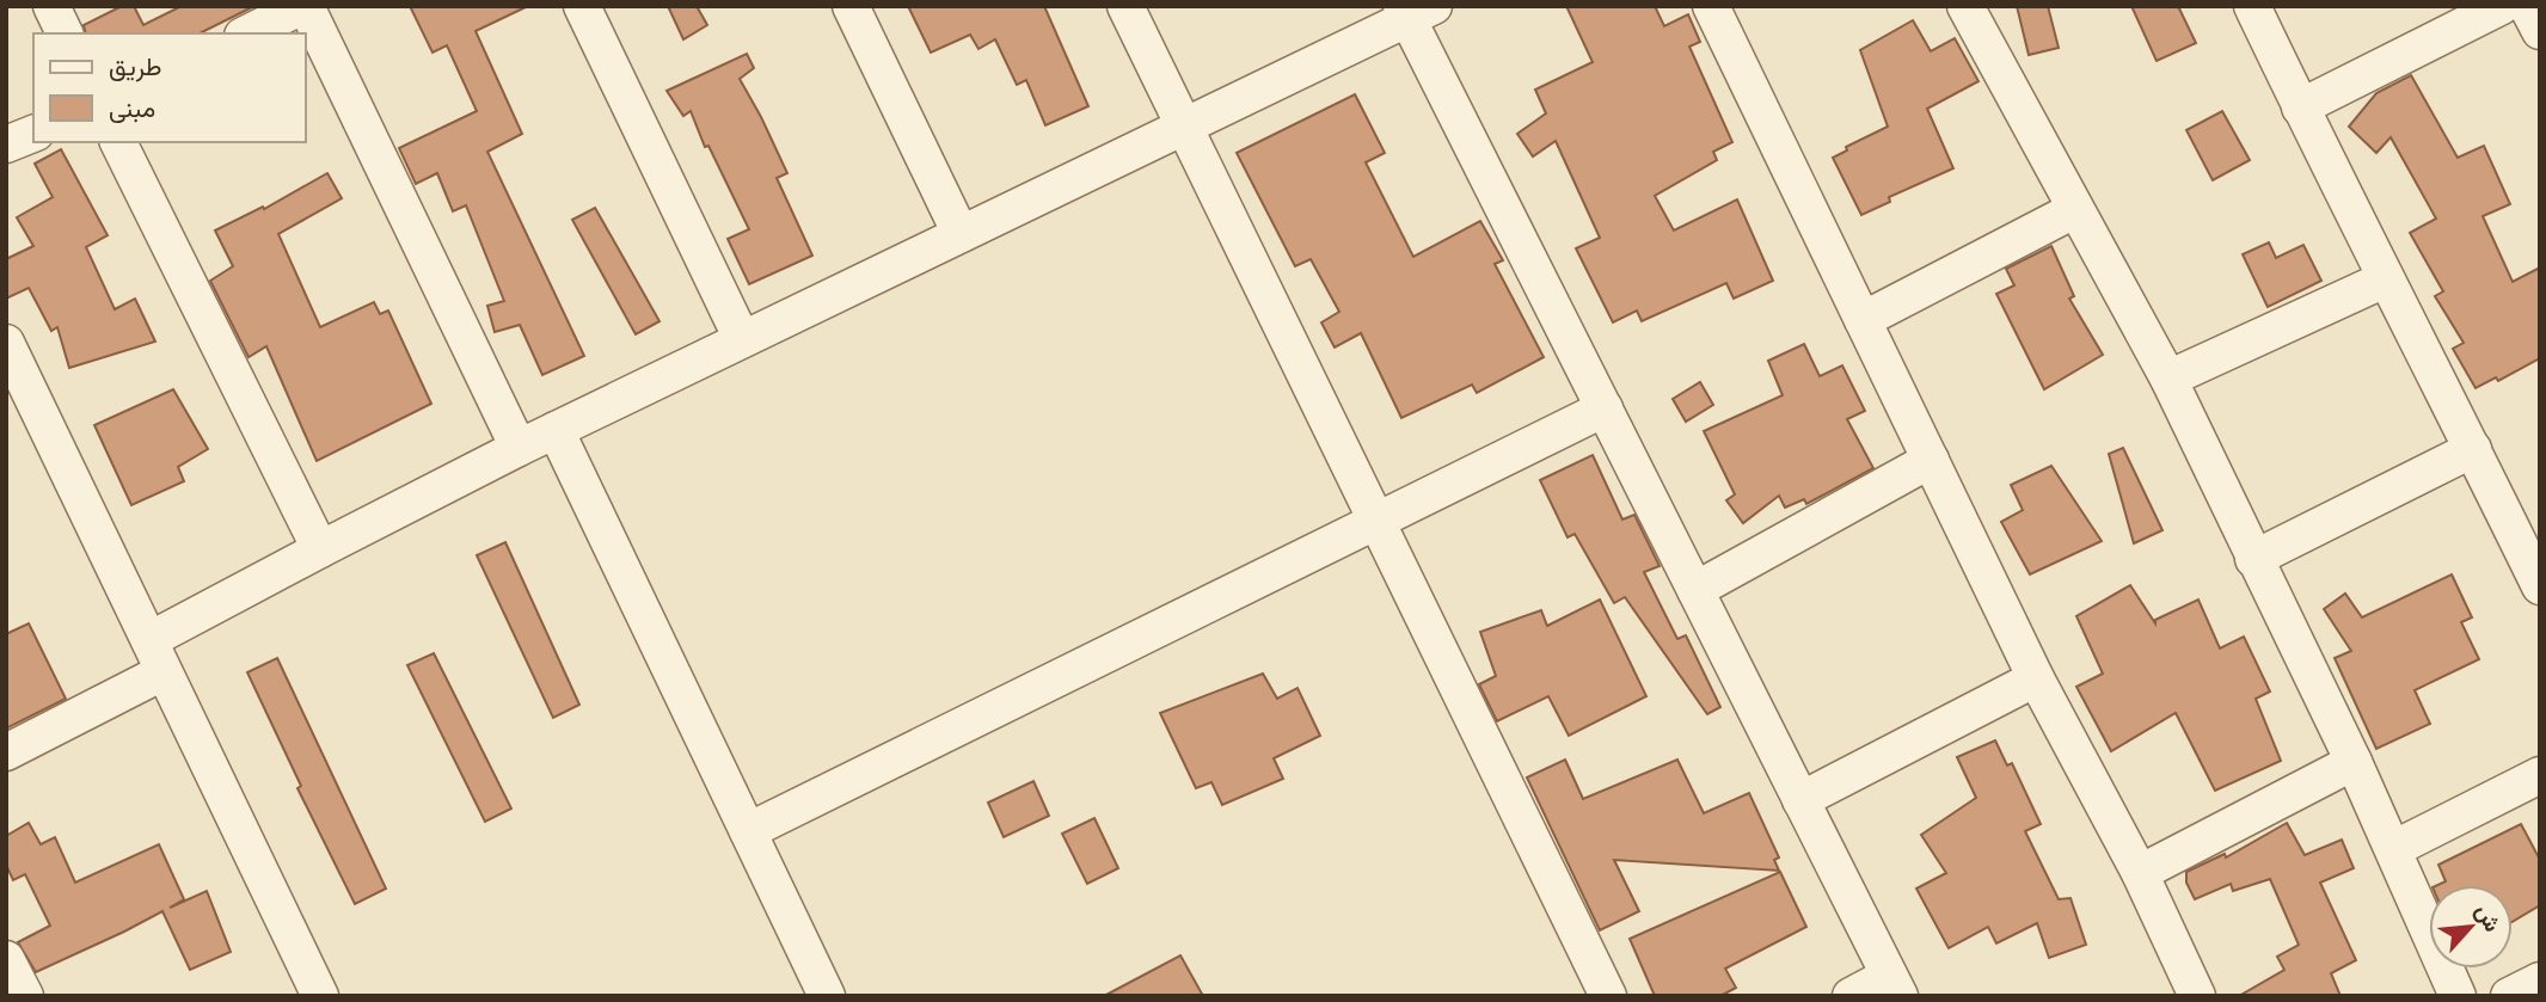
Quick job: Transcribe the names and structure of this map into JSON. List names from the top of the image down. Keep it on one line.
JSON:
{"legend":["طريق","مبنى"],"north":"top right"}
